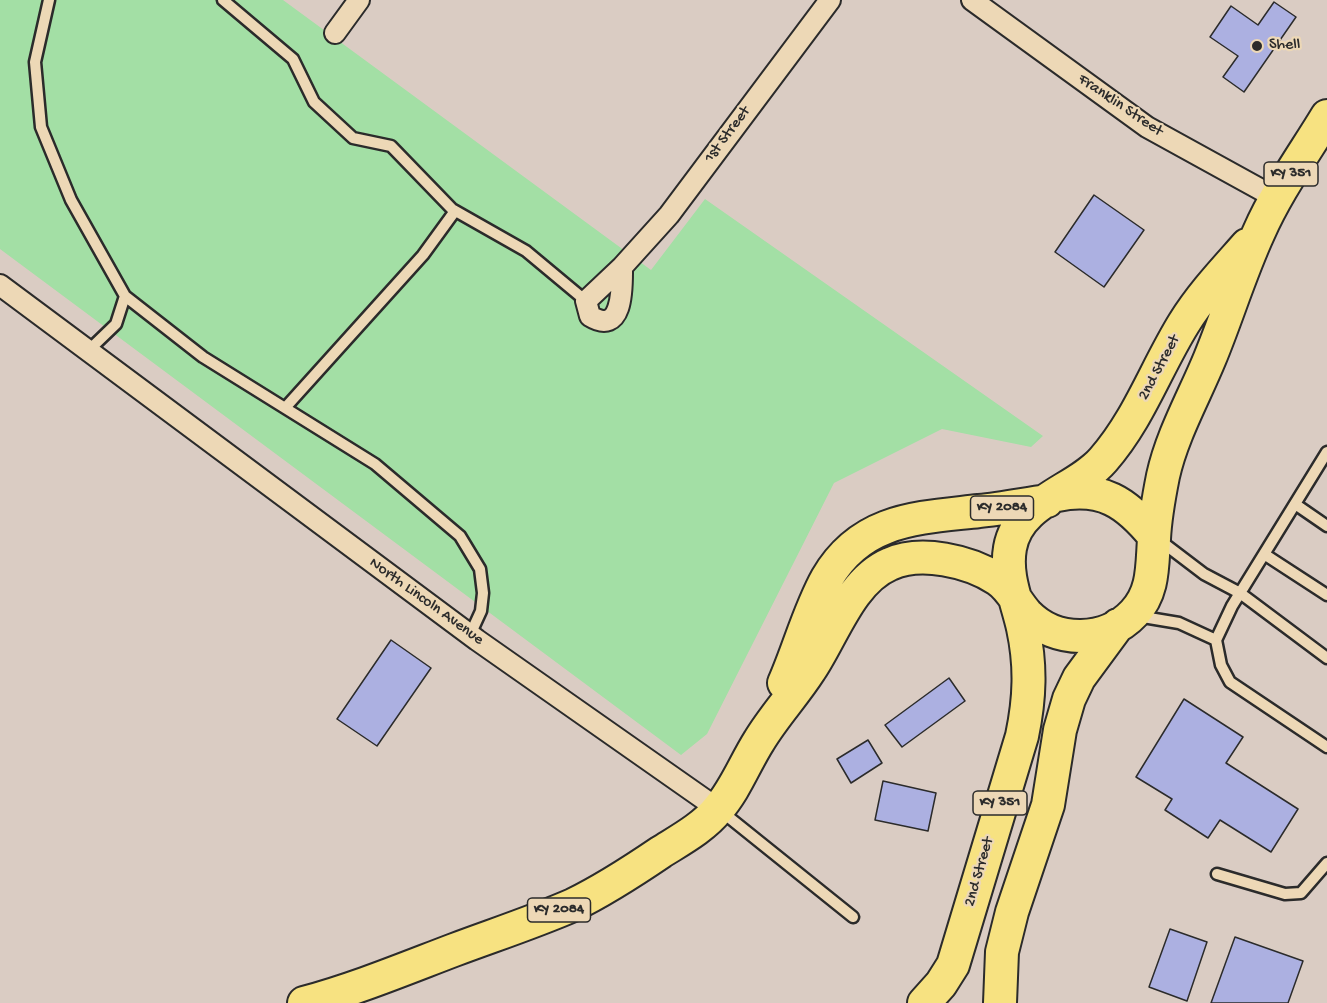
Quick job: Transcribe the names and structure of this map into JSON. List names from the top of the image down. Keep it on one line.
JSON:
{"streets":{"main road":["KY 351","2nd Street","KY 2084"],"street":["Franklin Street","1st Street","North Lincoln Avenue"]},"crossings":[["Franklin Street","2nd Street"],["2nd Street","KY 2084"],["KY 2084","North Lincoln Avenue"]],"places":["Shell"]}
